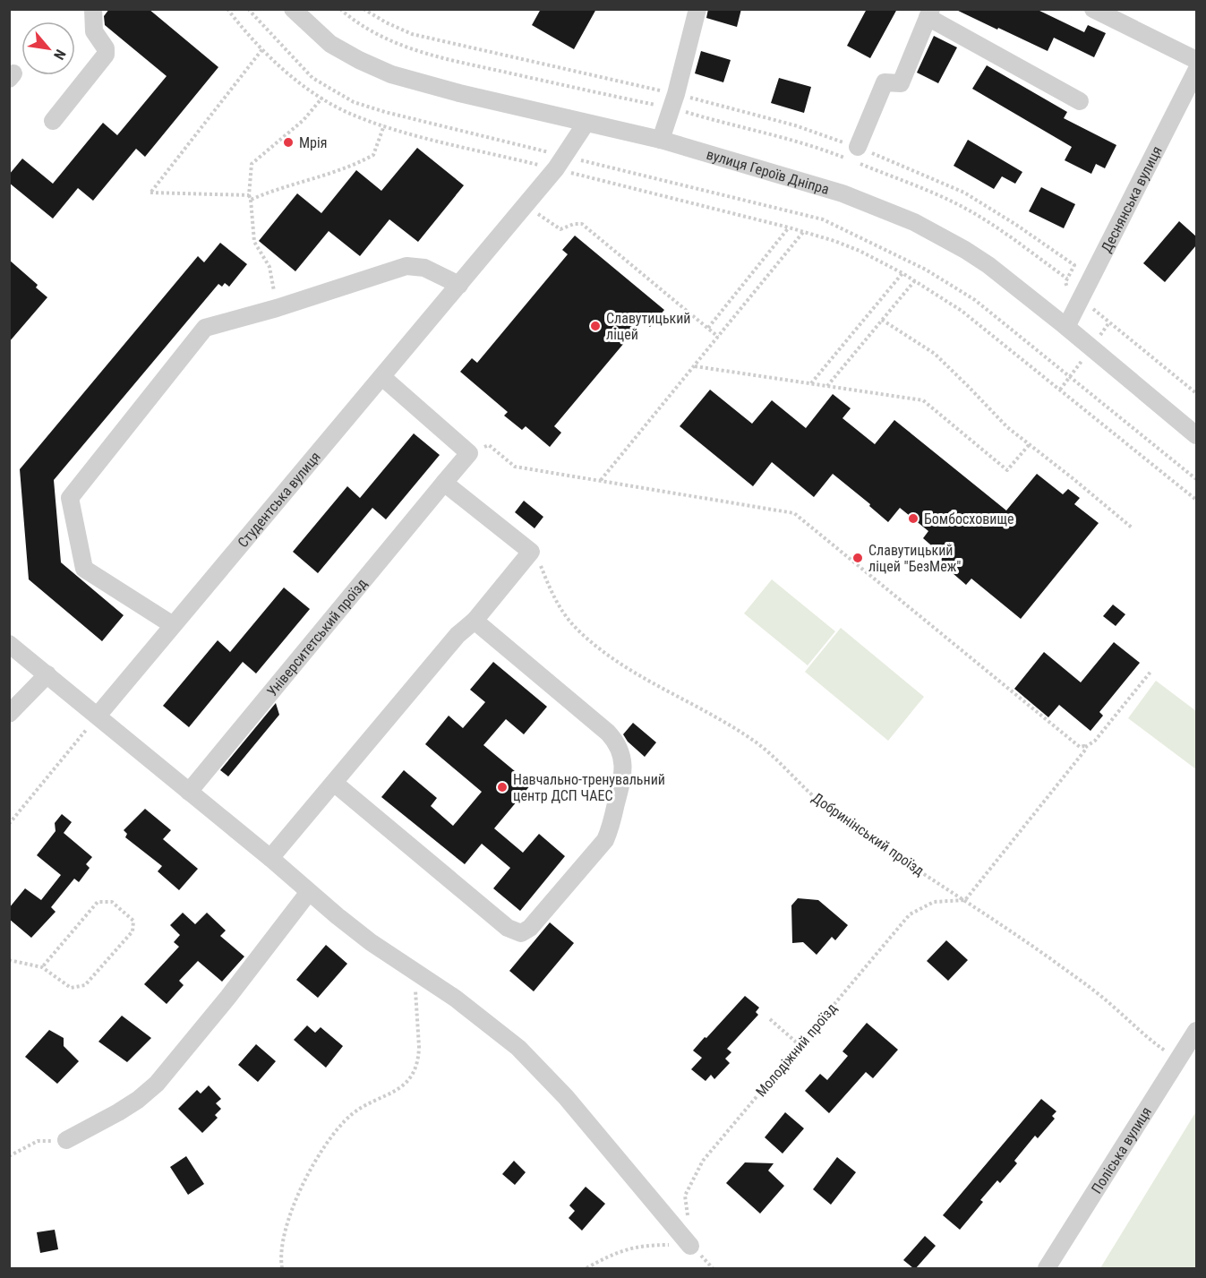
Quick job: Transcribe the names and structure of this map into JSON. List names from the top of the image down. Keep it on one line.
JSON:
{"streets":{"street":["вулиця Героїв Дніпра","Деснянська вулиця","Студентська вулиця","Університетський проїзд","Поліська вулиця"],"path":["Добринінський проїзд","Молодіжний проїзд"]},"crossings":[["вулиця Героїв Дніпра","Деснянська вулиця"],["вулиця Героїв Дніпра","Студентська вулиця"],["Добринінський проїзд","Молодіжний проїзд"],["Добринінський проїзд","Поліська вулиця"]],"places":["Мрiя","Славутицький ліцей","Бомбосховище","Славутицький ліцей \"БезМеж\"","Навчально-тренувальний центр ДСП ЧАЕС"],"north":"bottom right"}
